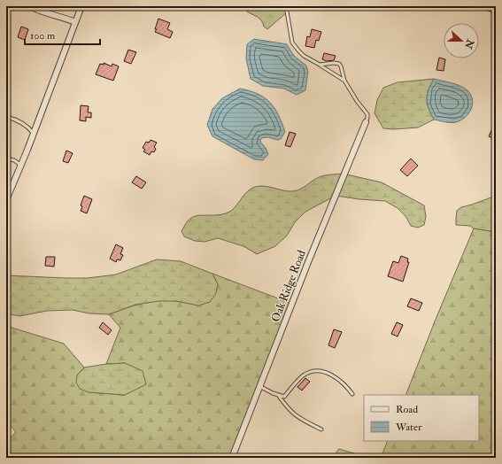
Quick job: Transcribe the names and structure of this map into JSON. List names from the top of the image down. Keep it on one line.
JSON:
{"streets":{"street":["Oak Ridge Road"]},"legend":["Road","Water"],"scale_bar":"100 m","north":"right"}
